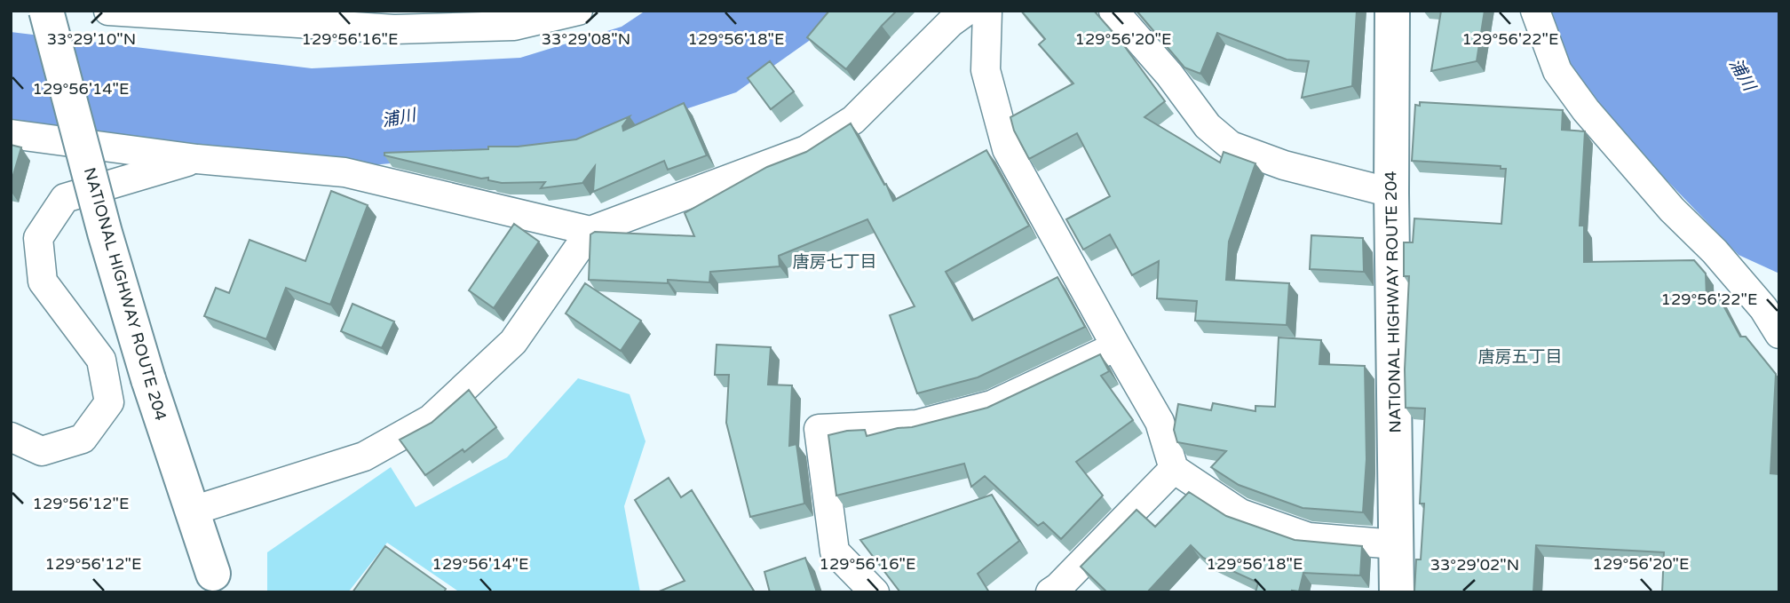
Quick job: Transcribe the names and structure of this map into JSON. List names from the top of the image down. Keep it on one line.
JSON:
{"streets":{"highway":["NATIONAL HIGHWAY ROUTE 204"]},"districts":["唐房七丁目","唐房五丁目"],"water":["浦川"],"coordinates":["33°29'10\"N","33°29'08\"N","129°56'16\"E","129°56'18\"E","129°56'20\"E","129°56'22\"E","129°56'14\"E","129°56'12\"E","33°29'02\"N"]}
